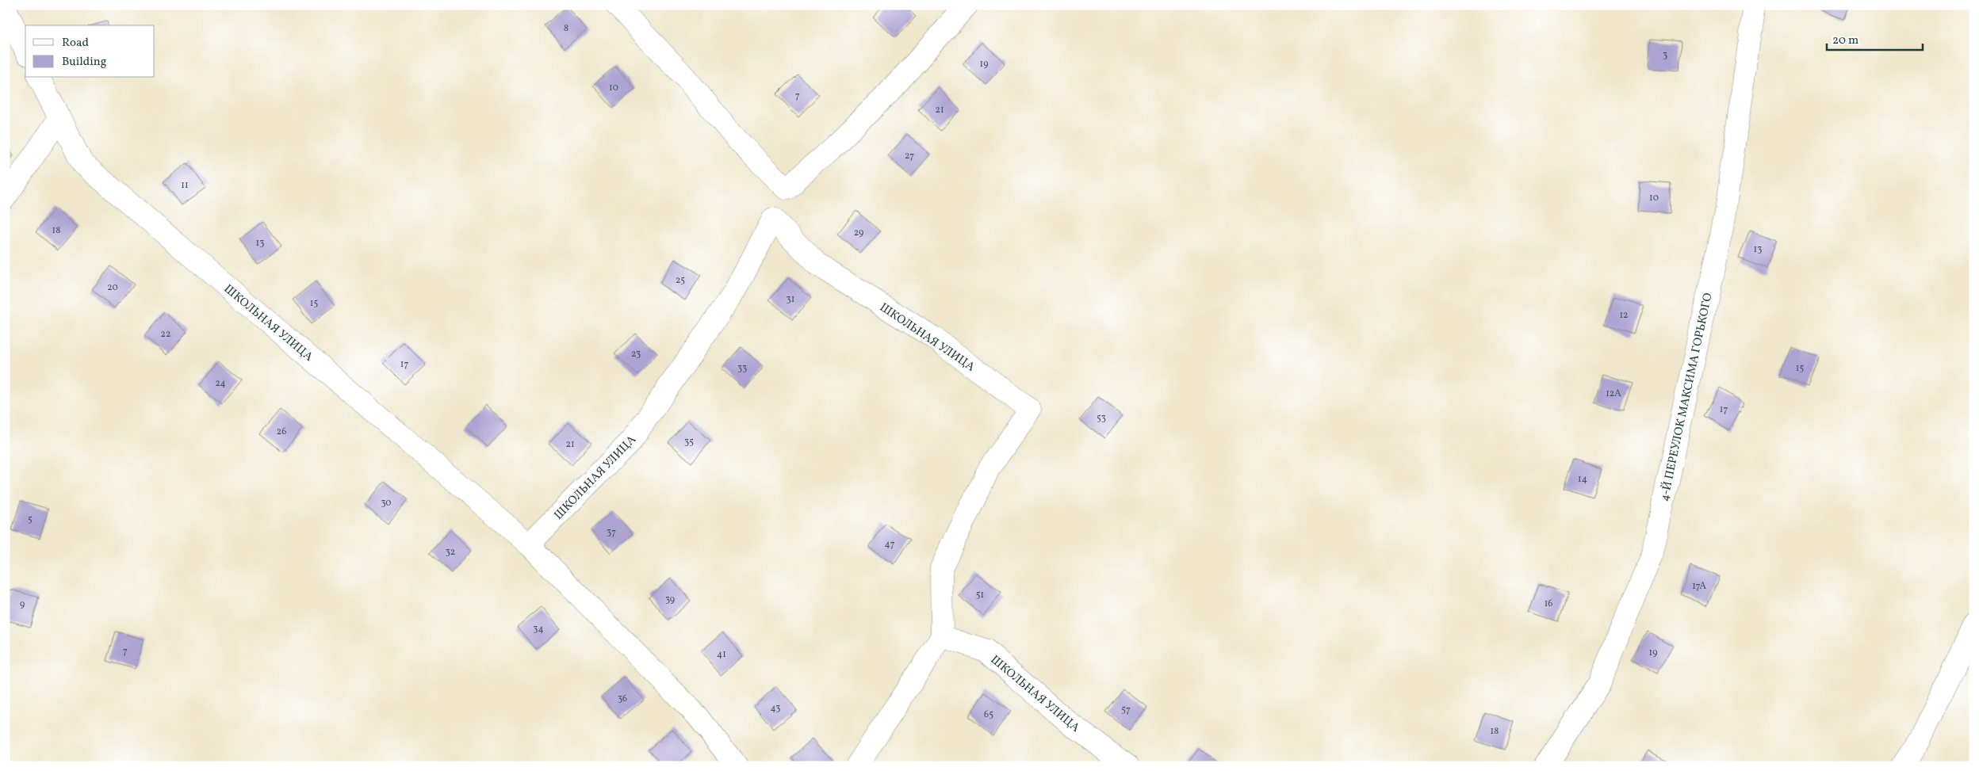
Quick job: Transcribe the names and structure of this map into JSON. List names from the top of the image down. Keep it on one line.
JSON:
{"streets":{"street":["ШКОЛЬНАЯ УЛИЦА","4-Й ПЕРЕУЛОК МАКСИМА ГОРЬКОГО"]},"house_numbers":["8","3","19","10","7","21","27","11","10","18","29","13","13","25","20","31","15","12","22","23","17","33","15","24","12А","17","53","26","35","21","14","30","5","37","47","32","17А","51","39","16","9","34","7","19","41","36","43","57","65","18"],"legend":["Road","Building"],"scale_bar":"20 m"}
